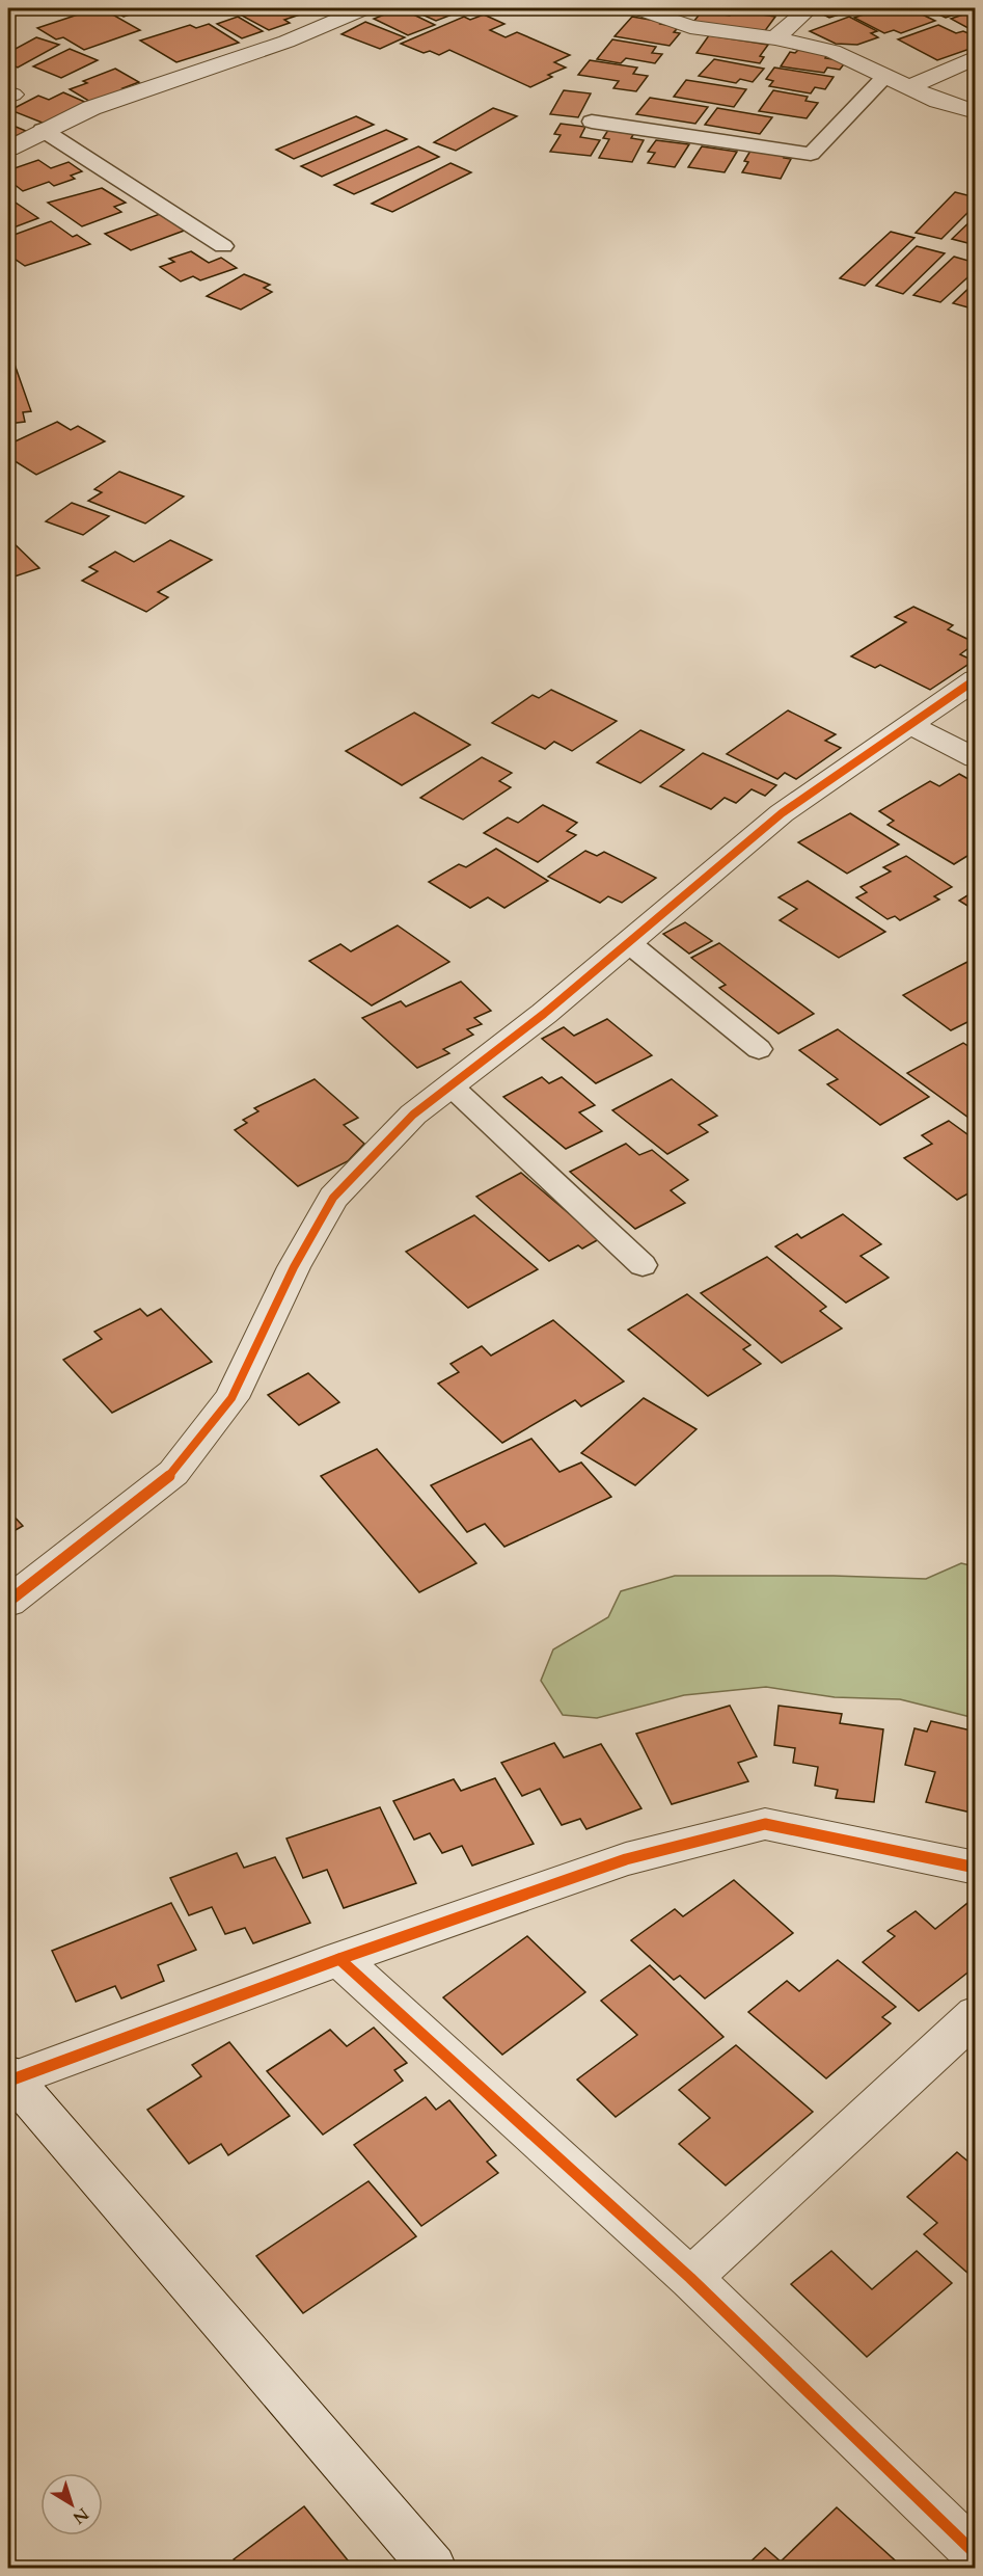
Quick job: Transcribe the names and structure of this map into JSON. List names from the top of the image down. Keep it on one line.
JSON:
{"north":"bottom right"}
